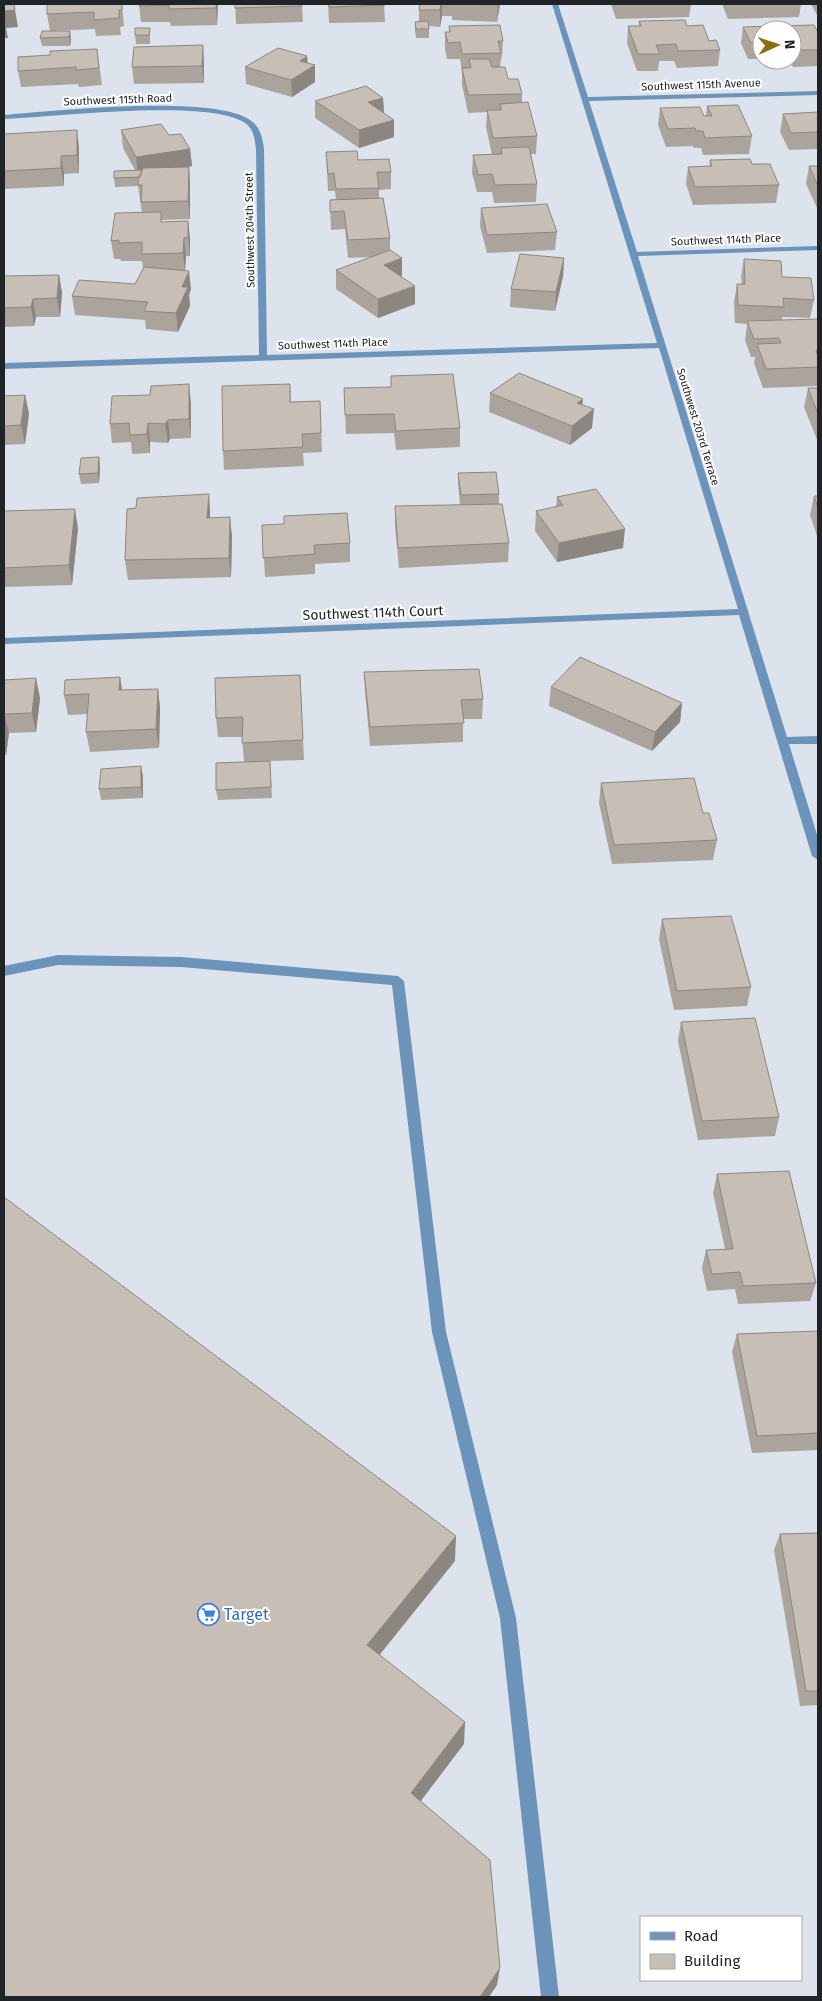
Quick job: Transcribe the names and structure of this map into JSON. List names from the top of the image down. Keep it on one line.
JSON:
{"streets":{"street":["Southwest 115th Avenue","Southwest 115th Road","Southwest 204th Street","Southwest 114th Place","Southwest 203rd Terrace","Southwest 114th Court"]},"crossings":[["Southwest 115th Avenue","Southwest 203rd Terrace"],["Southwest 115th Road","Southwest 204th Street"],["Southwest 204th Street","Southwest 114th Place"],["Southwest 114th Place","Southwest 203rd Terrace"],["Southwest 203rd Terrace","Southwest 114th Court"]],"places":{"supermarket":["Target"]},"legend":["Road","Building"],"north":"right"}
